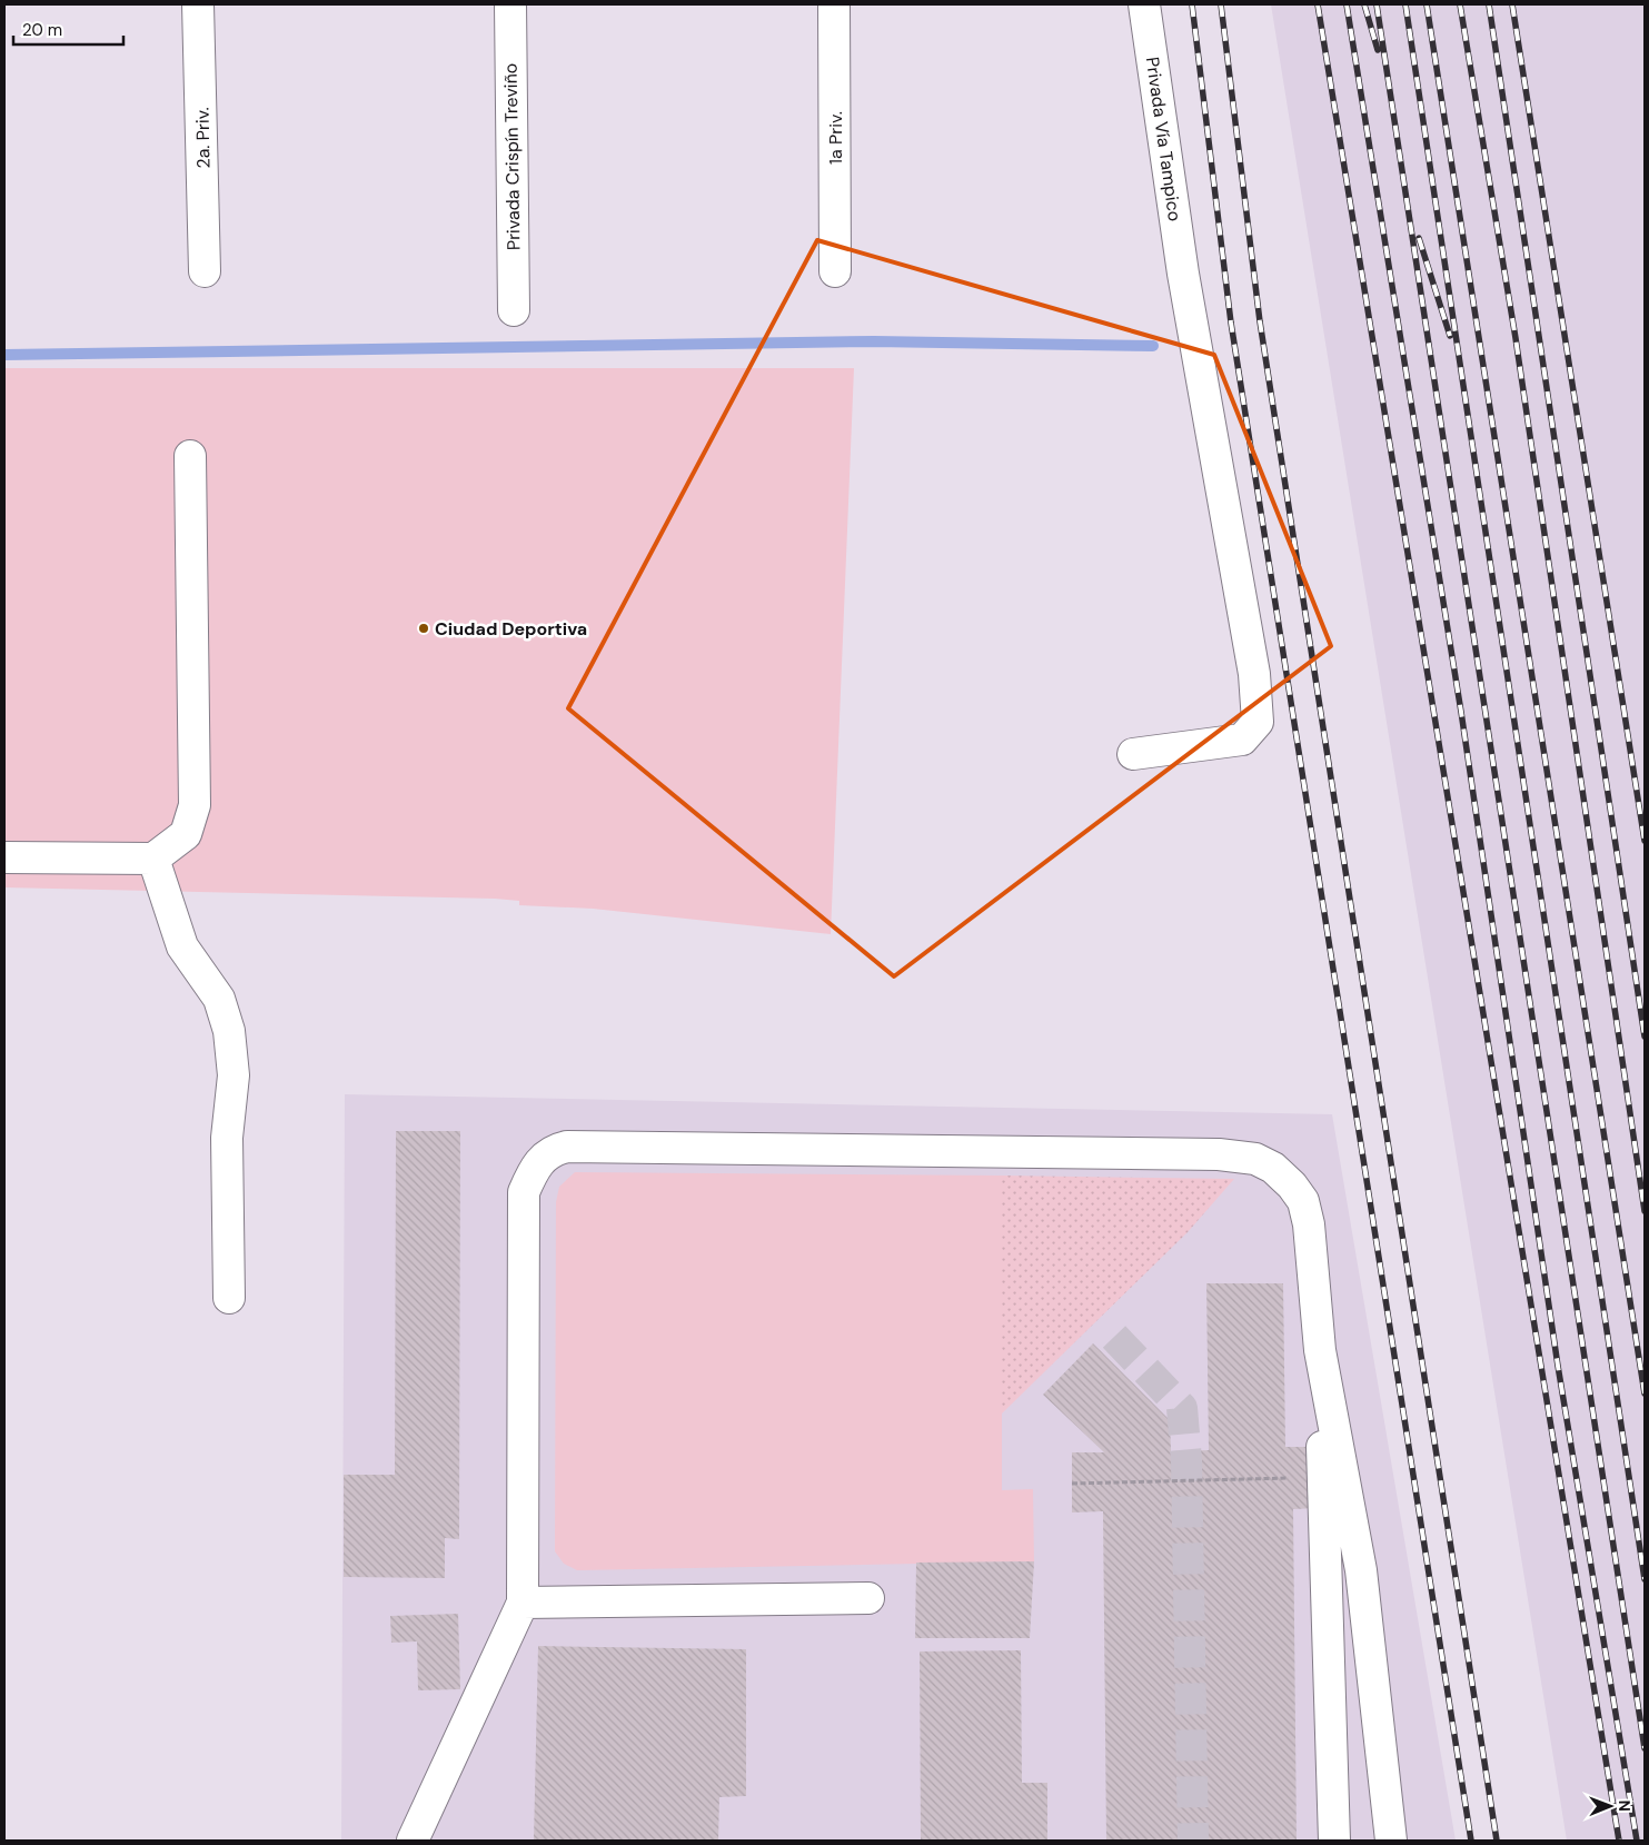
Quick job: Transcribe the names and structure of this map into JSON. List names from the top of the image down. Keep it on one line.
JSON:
{"streets":{"street":["2a. Priv.","1a Priv.","Privada Vía Tampico","Privada Crispín Treviño"]},"places":["Ciudad Deportiva"],"scale_bar":"20 m","north":"right"}
